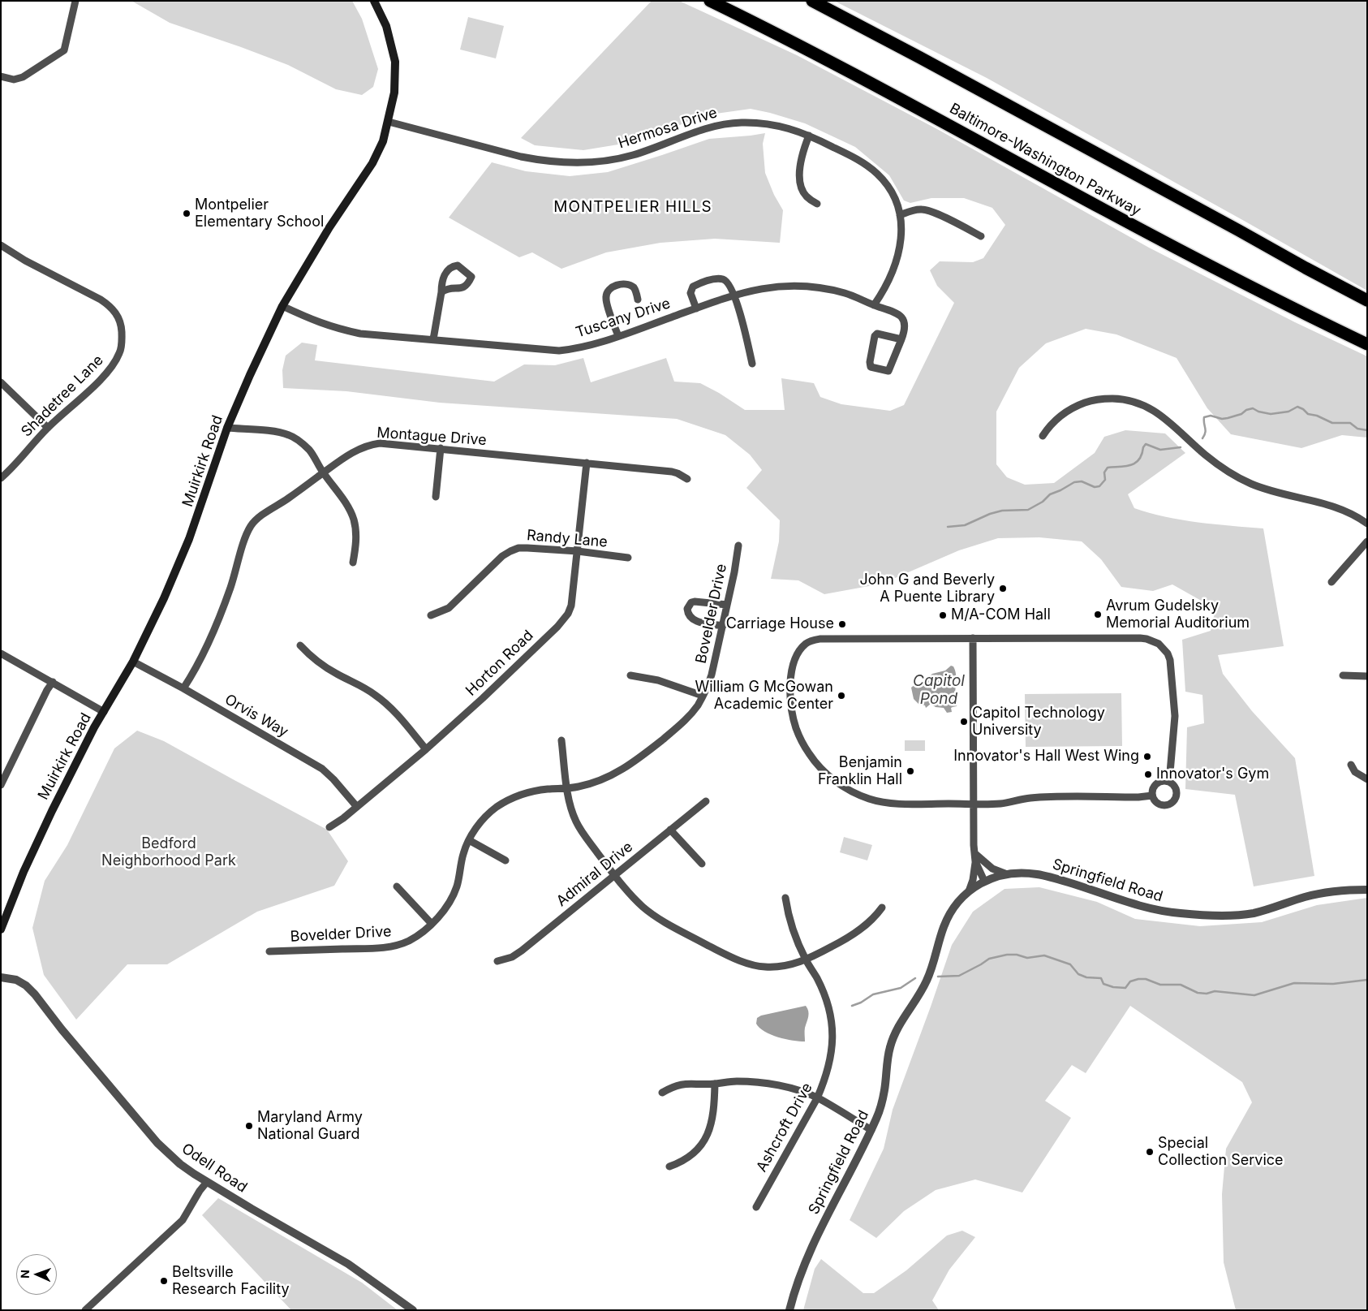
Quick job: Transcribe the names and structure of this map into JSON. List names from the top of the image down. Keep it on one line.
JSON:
{"streets":{"highway":["Baltimore-Washington Parkway"],"main road":["Muirkirk Road"],"street":["Hermosa Drive","Tuscany Drive","Shadetree Lane","Montague Drive","Randy Lane","Bovelder Drive","Horton Road","Orvis Way","Admiral Drive","Springfield Road","Ashcroft Drive","Odell Road"]},"crossings":[["Hermosa Drive","Tuscany Drive"],["Hermosa Drive","Muirkirk Road"],["Tuscany Drive","Muirkirk Road"],["Montague Drive","Horton Road"],["Montague Drive","Orvis Way"],["Muirkirk Road","Orvis Way"],["Randy Lane","Horton Road"],["Horton Road","Orvis Way"]],"districts":["MONTPELIER HILLS"],"water":["Capitol Pond"],"parks":["Bedford Neighborhood Park"],"places":["Montpelier Elementary School","John G and Beverly A Puente Library","Avrum Gudelsky Memorial Auditorium","M/A-COM Hall","Carriage House","William G McGowan Academic Center","Capitol Technology University","Innovator's Hall West Wing","Benjamin Franklin Hall","Innovator's Gym","Maryland Army National Guard","Special Collection Service","Beltsville Research Facility"],"north":"left"}
